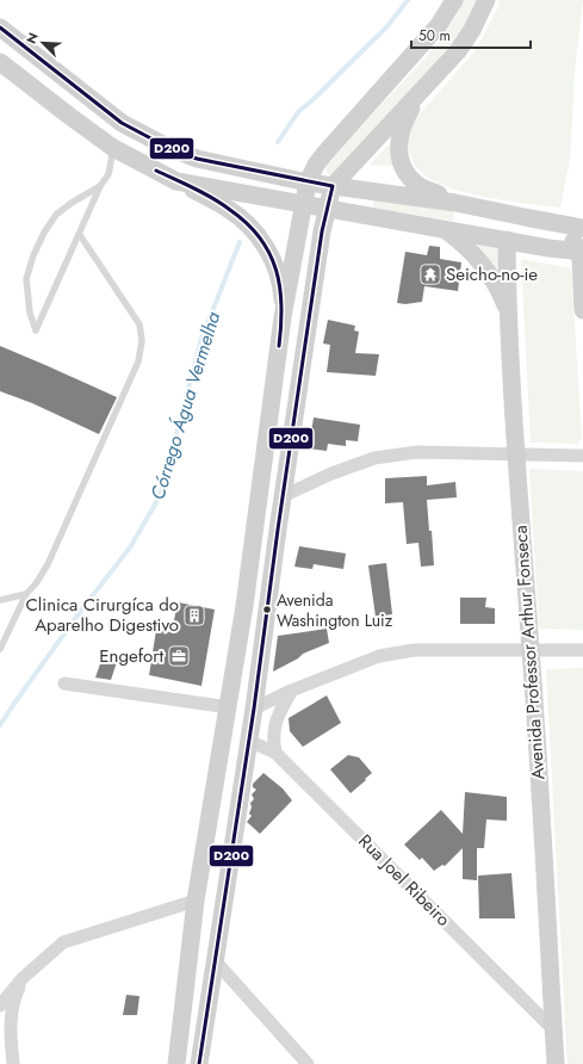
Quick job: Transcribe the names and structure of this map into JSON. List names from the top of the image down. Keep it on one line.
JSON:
{"streets":{"main road":["Avenida Professor Arthur Fonseca"],"street":["Rua Joel Ribeiro"]},"crossings":[["Avenida Professor Arthur Fonseca","Rua Joel Ribeiro"]],"water":["Córrego Água Vermelha"],"places":{"temple":["Seicho-no-ie"],"other":["Avenida Washington Luiz"],"building":["Clinica Cirurgíca do Aparelho Digestivo"],"office":["Engefort"]},"lines":["transit line D200"],"scale_bar":"50 m","north":"top left"}
